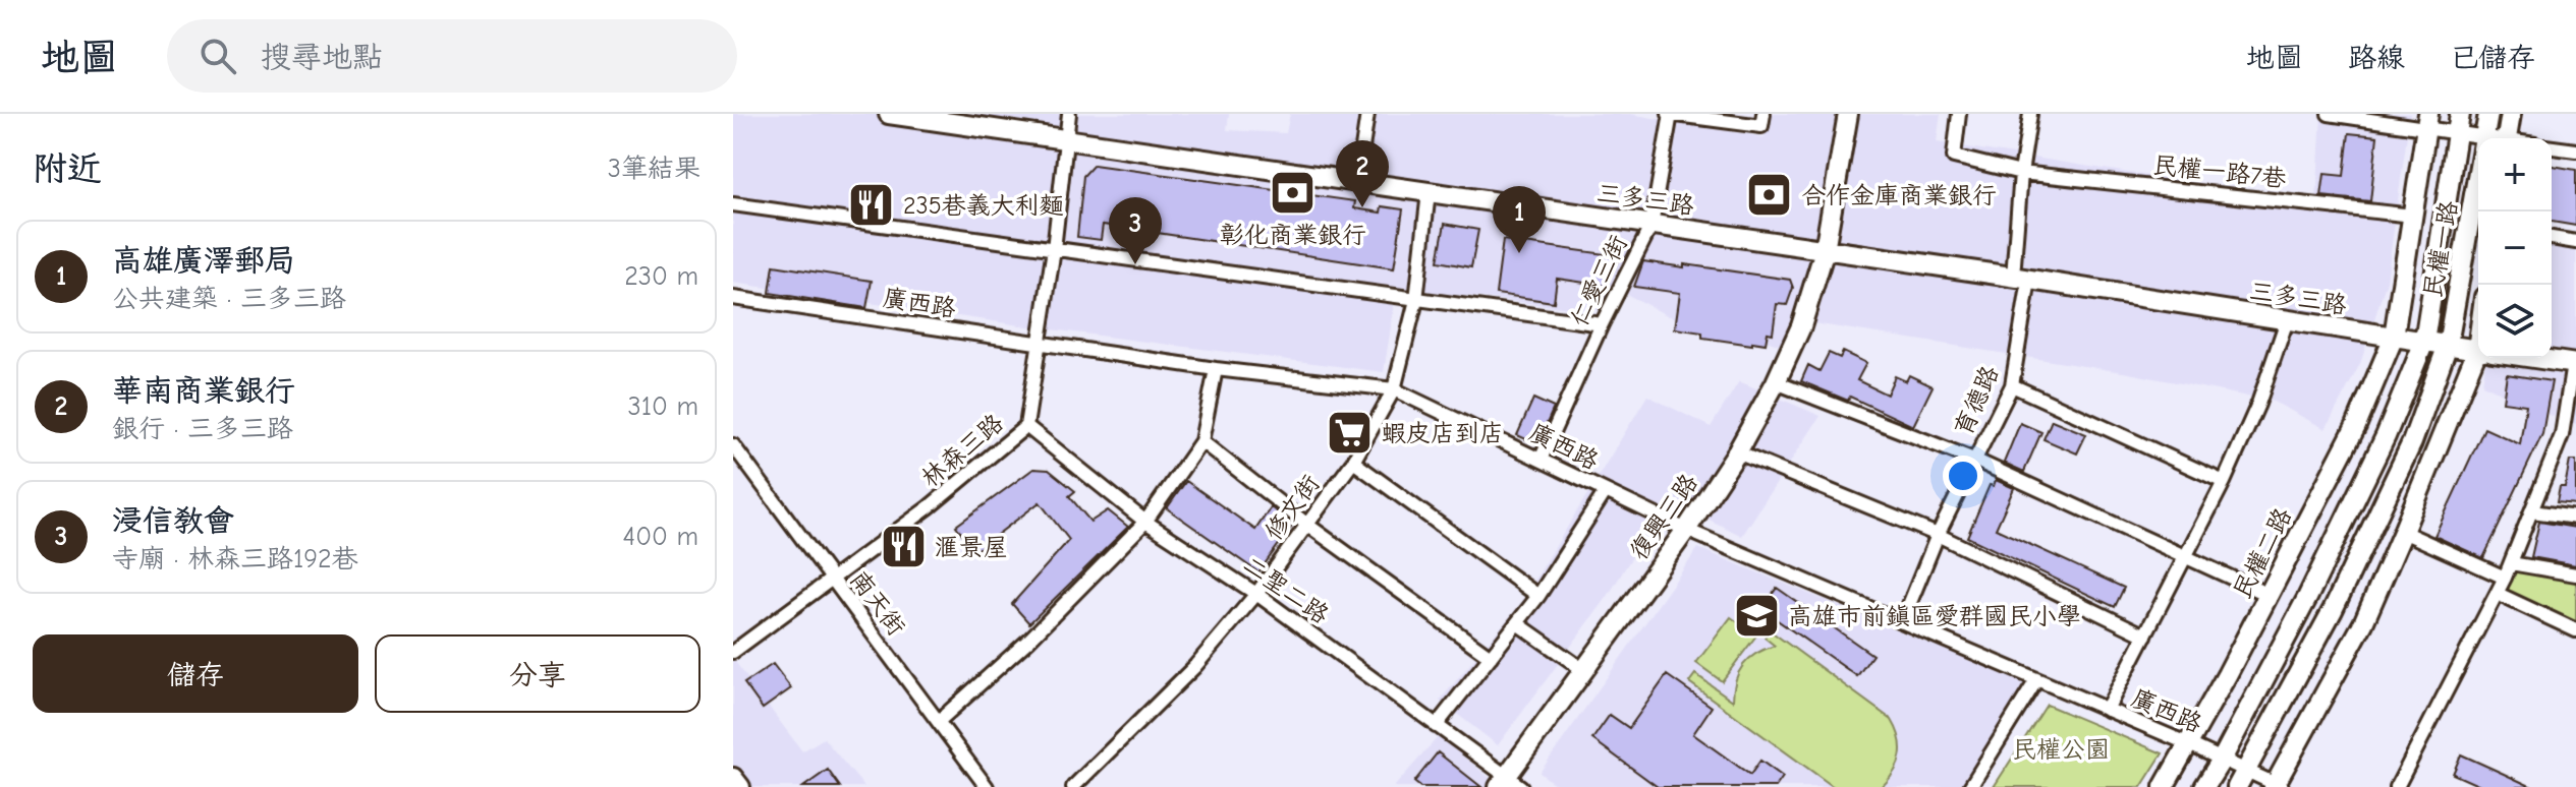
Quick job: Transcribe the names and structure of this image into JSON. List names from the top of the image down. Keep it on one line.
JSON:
{"streets":{"street":["民權一路7巷","三多三路","民權一路","仁愛三街","廣西路","育德路","林森三路","修文街","復興三路","民權二路","二聖二路","南天街"]},"crossings":[["民權一路7巷","民權一路"],["民權一路7巷","育德路"],["三多三路","民權一路"],["三多三路","仁愛三街"],["三多三路","育德路"],["三多三路","林森三路"],["三多三路","修文街"],["三多三路","復興三路"],["三多三路","民權二路"],["民權一路","民權二路"],["仁愛三街","廣西路"],["廣西路","育德路"],["廣西路","林森三路"],["廣西路","修文街"],["廣西路","復興三路"],["廣西路","民權二路"],["林森三路","二聖二路"],["林森三路","南天街"],["修文街","二聖二路"],["復興三路","二聖二路"]],"parks":["民權公園"],"places":{"bank":["彰化商業銀行","合作金庫商業銀行"],"restaurant":["235巷義大利麵","滙景屋"],"supermarket":["蝦皮店到店"],"school or university":["高雄市前鎮區愛群國民小學"]},"page":{"header":"地圖","search":"搜尋地點","nav":["地圖","路線","已儲存"],"heading":["附近","3筆結果"],"map_buttons":["+","−"],"pins":["2","1","3"],"list":[{"mark":"1","name":"高雄廣澤郵局","note":"公共建築 · 三多三路","value":"230 m"},{"mark":"2","name":"華南商業銀行","note":"銀行 · 三多三路","value":"310 m"},{"mark":"3","name":"浸信教會","note":"寺廟 · 林森三路192巷","value":"400 m"}],"buttons":["儲存","分享"]}}
